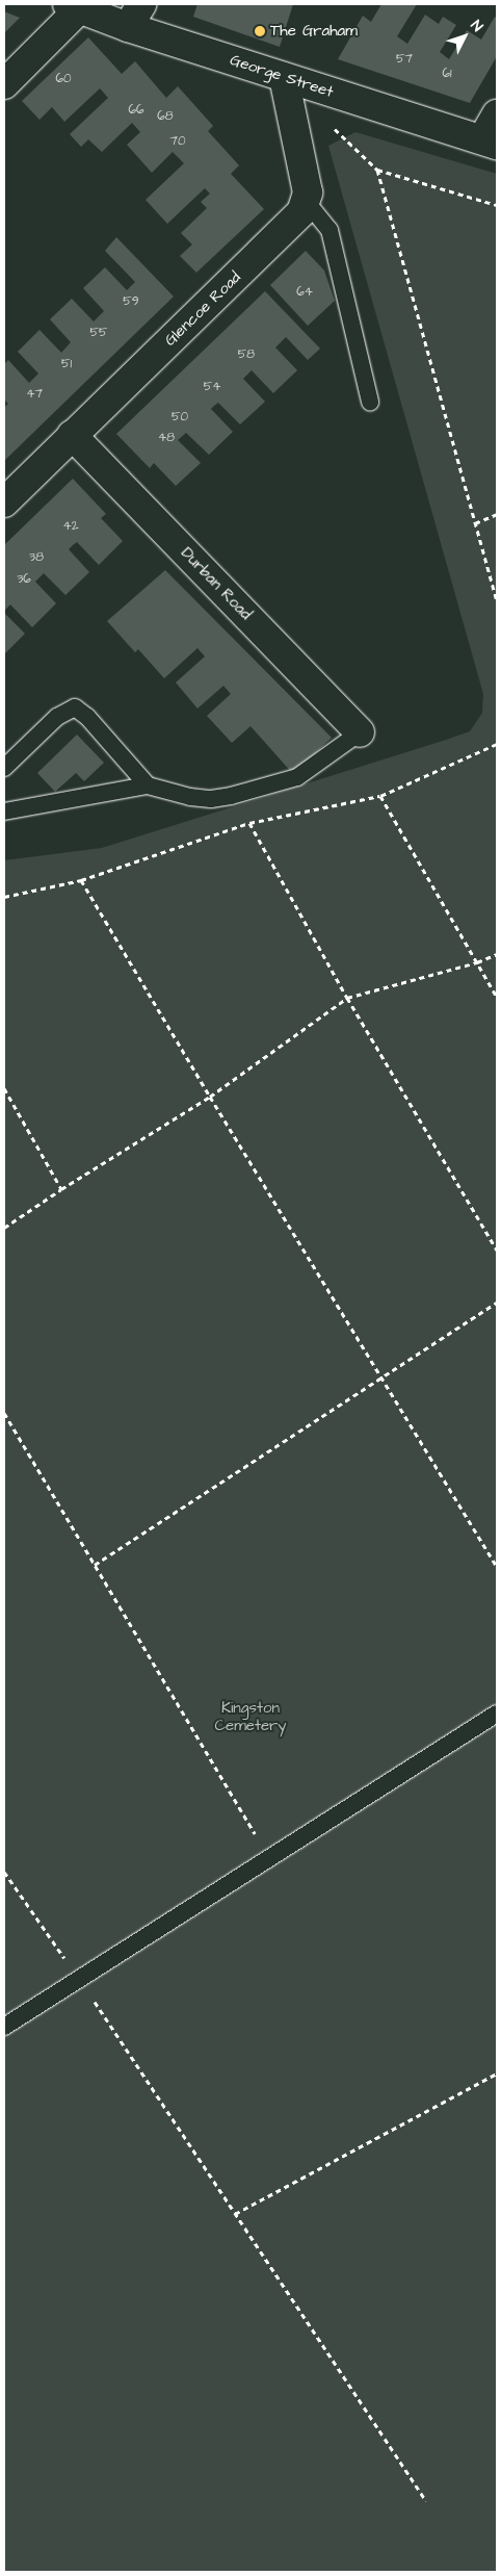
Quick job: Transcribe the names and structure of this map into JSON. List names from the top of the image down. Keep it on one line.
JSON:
{"streets":{"street":["George Street","Glencoe Road","Durban Road"]},"crossings":[["Glencoe Road","Durban Road"]],"parks":["Kingston Cemetery"],"places":["The Graham"],"house_numbers":["57","61","60","66","68","70","64","59","55","58","51","54","47","50","48","42","38","36"],"north":"top right"}
